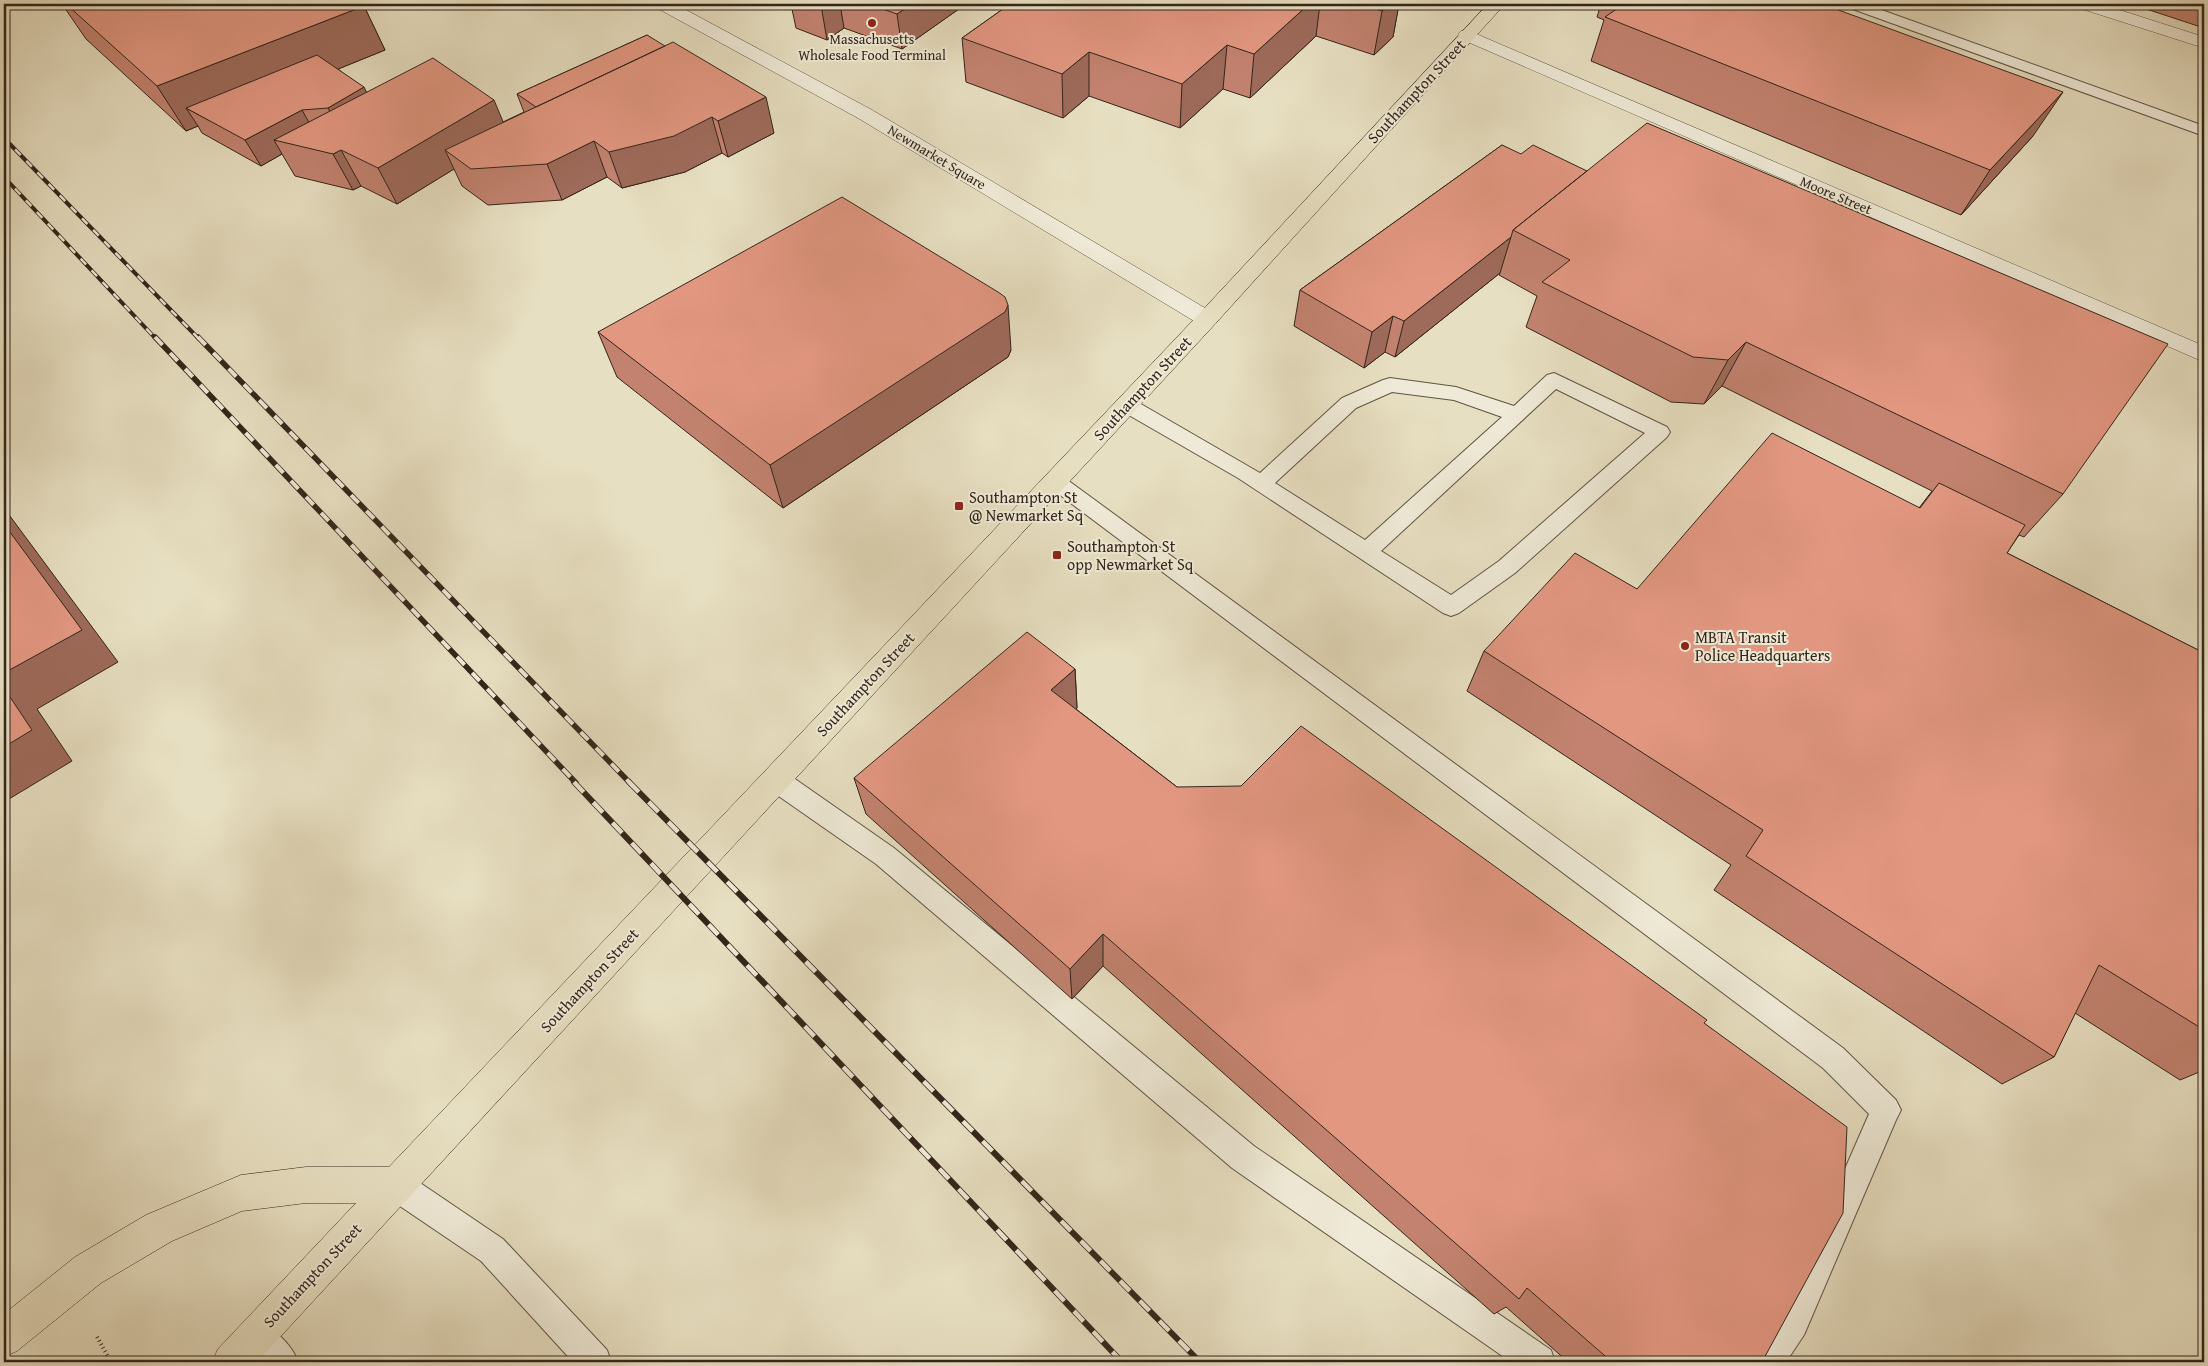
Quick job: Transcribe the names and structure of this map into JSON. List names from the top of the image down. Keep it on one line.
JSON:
{"streets":{"main road":["Southampton Street"],"street":["Newmarket Square","Moore Street"]},"crossings":[["Southampton Street","Newmarket Square"],["Southampton Street","Moore Street"]],"places":{"other":["Massachusetts Wholesale Food Terminal","MBTA Transit Police Headquarters"],"transit":["Southampton St @ Newmarket Sq","Southampton St opp Newmarket Sq"]}}
